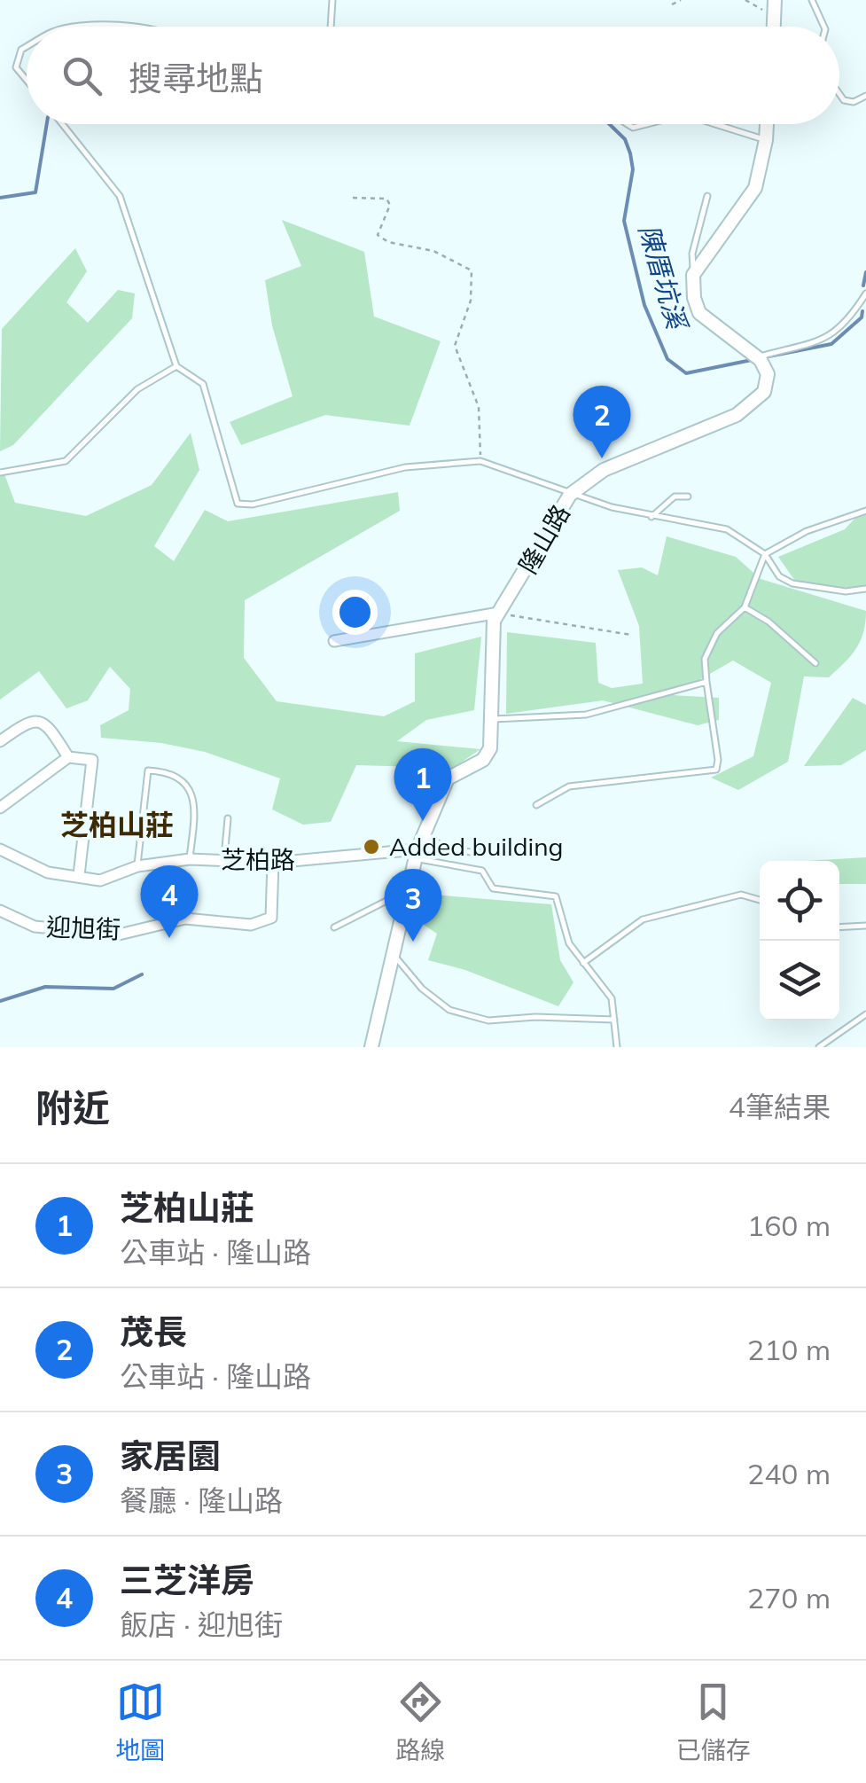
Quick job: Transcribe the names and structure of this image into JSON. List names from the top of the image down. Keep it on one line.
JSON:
{"streets":{"street":["隆山路","芝柏路","迎旭街"]},"crossings":[["隆山路","芝柏路"],["芝柏路","迎旭街"]],"districts":["芝柏山莊"],"water":["陳厝坑溪"],"places":["Added building"],"page":{"search":"搜尋地點","pins":["2","1","4","3"],"heading":["附近","4筆結果"],"list":[{"mark":"1","name":"芝柏山莊","note":"公車站 · 隆山路","value":"160 m"},{"mark":"2","name":"茂長","note":"公車站 · 隆山路","value":"210 m"},{"mark":"3","name":"家居園","note":"餐廳 · 隆山路","value":"240 m"},{"mark":"4","name":"三芝洋房","note":"飯店 · 迎旭街","value":"270 m"}],"nav":["地圖","路線","已儲存"]}}
